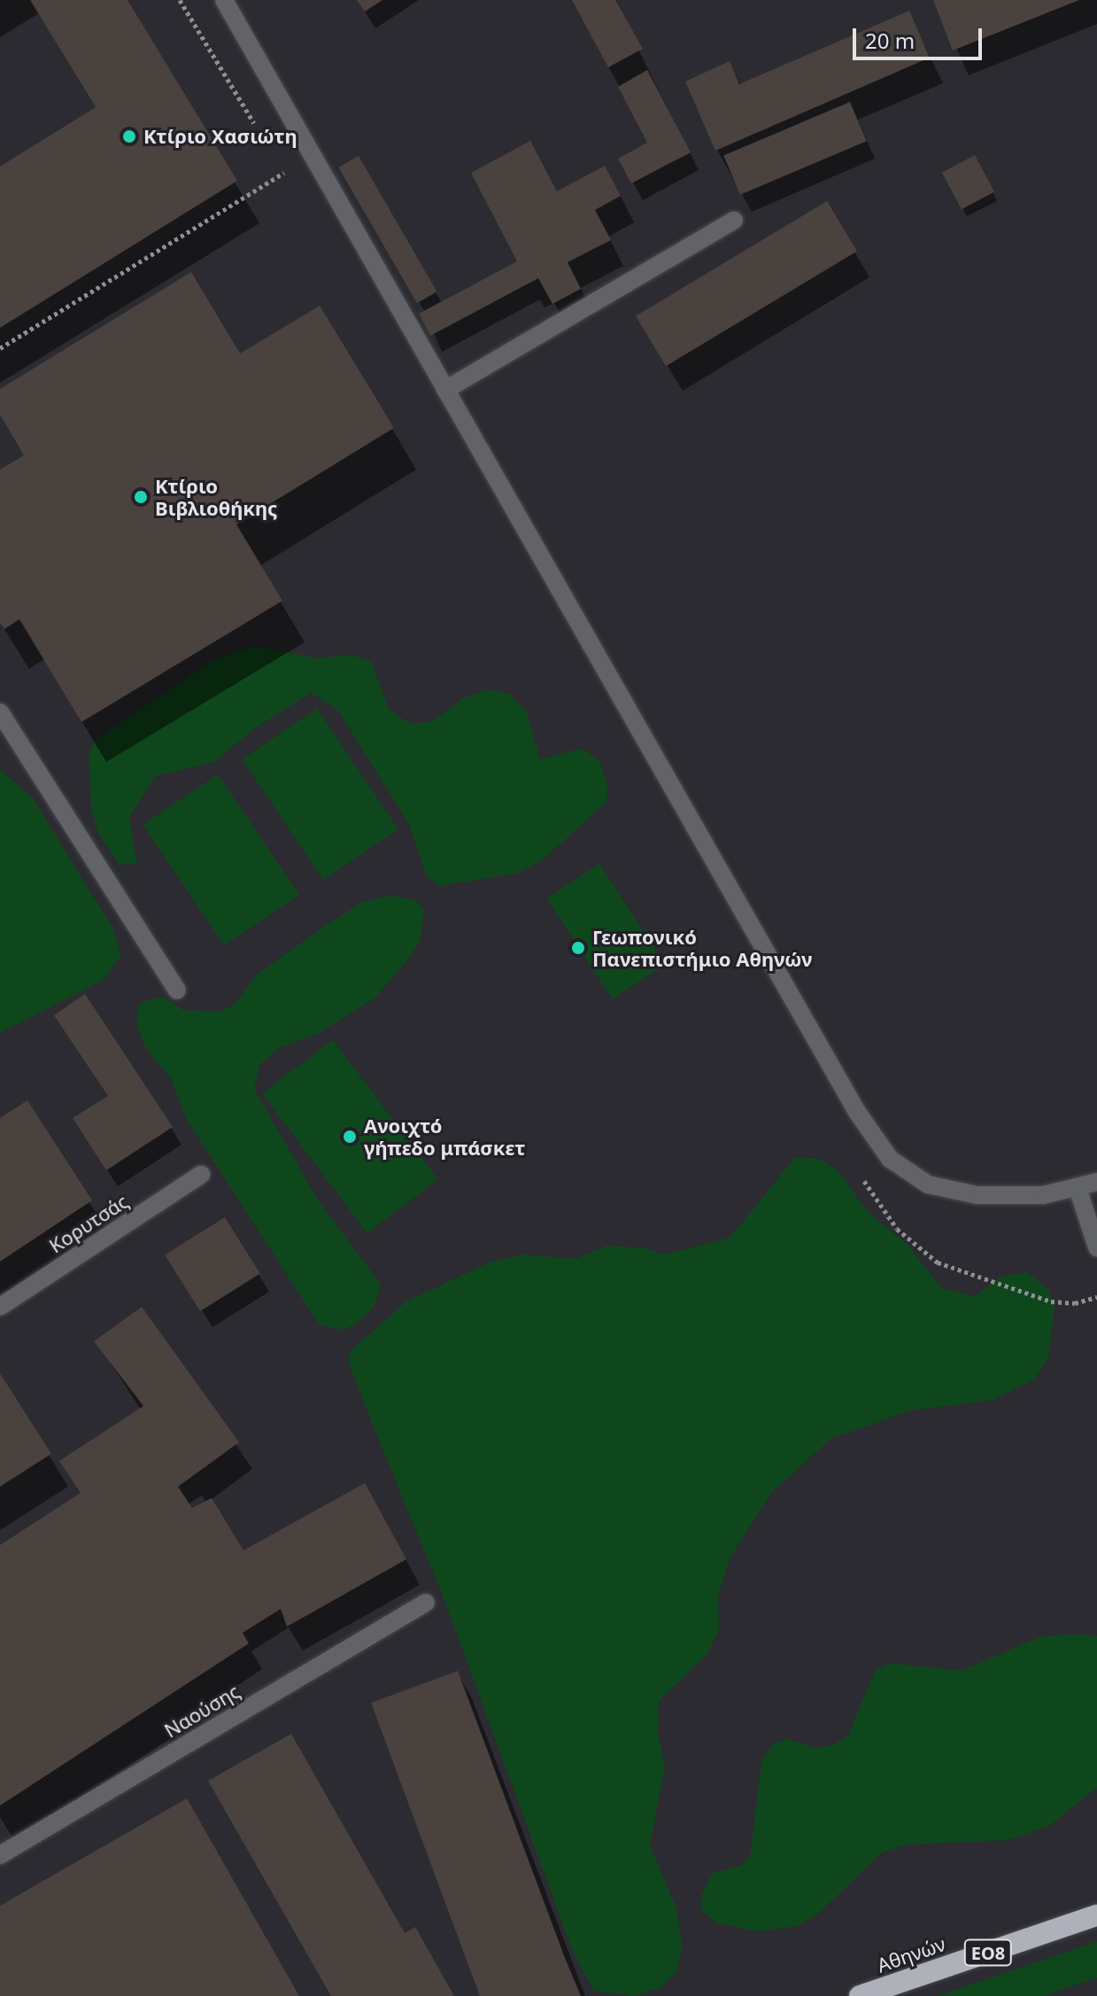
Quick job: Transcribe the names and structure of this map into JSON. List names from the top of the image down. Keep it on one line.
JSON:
{"streets":{"highway":["ΕΟ8","Αθηνών"],"street":["Κορυτσάς","Ναούσης"]},"places":["Κτίριο Χασιώτη","Κτίριο Βιβλιοθήκης","Γεωπονικό Πανεπιστήμιο Αθηνών","Ανοιχτό γήπεδο μπάσκετ"],"scale_bar":"20 m"}
